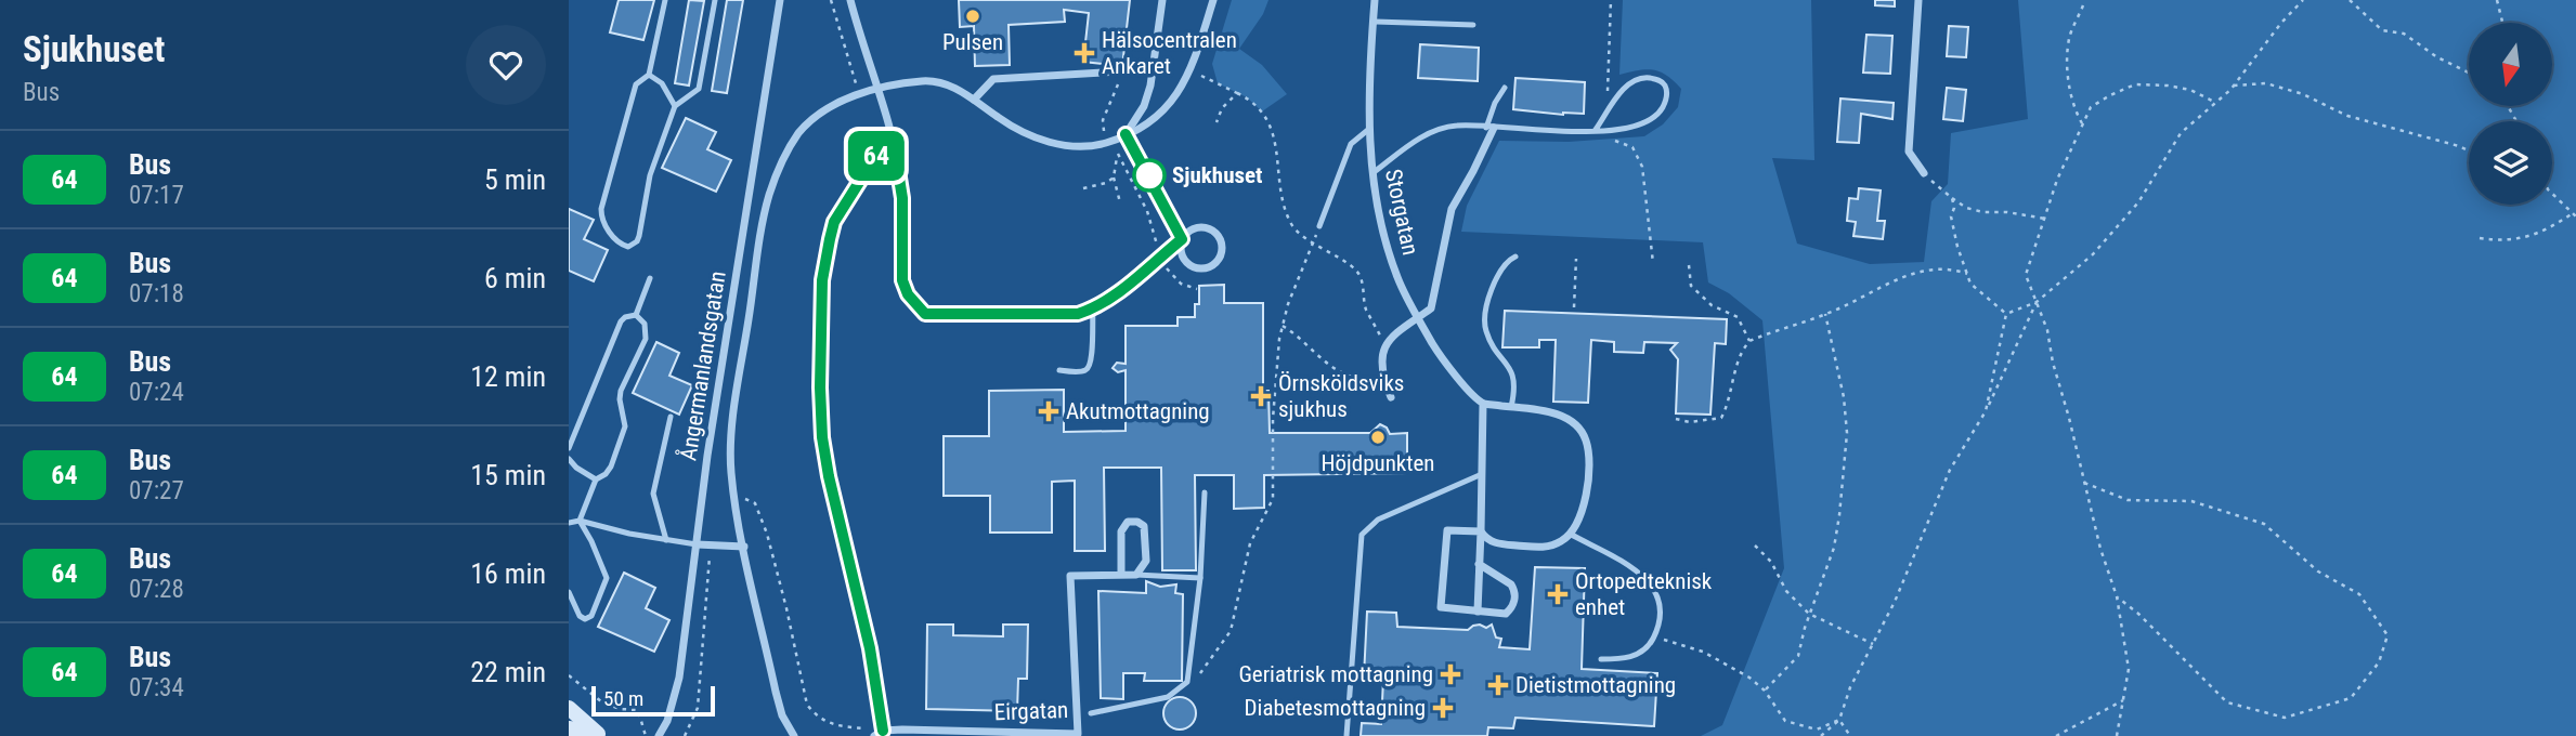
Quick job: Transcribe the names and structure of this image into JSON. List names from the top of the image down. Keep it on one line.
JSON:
{"streets":{"street":["Storgatan","Ångermanlandsgatan","Eirgatan"]},"places":{"other":["Pulsen","Sjukhuset","Höjdpunkten"],"health":["Hälsocentralen Ankaret","Örnsköldsviks sjukhus","Akutmottagning","Ortopedteknisk enhet","Geriatrisk mottagning","Dietistmottagning","Diabetesmottagning"]},"lines":["bus line 64"],"scale_bar":"50 m","north":"bottom","page":{"heading":["Sjukhuset","Bus"],"on_map":"64","list":[{"mark":"64","name":"Bus","note":"07:17","value":"5 min"},{"mark":"64","name":"Bus","note":"07:18","value":"6 min"},{"mark":"64","name":"Bus","note":"07:24","value":"12 min"},{"mark":"64","name":"Bus","note":"07:27","value":"15 min"},{"mark":"64","name":"Bus","note":"07:28","value":"16 min"},{"mark":"64","name":"Bus","note":"07:34","value":"22 min"}],"scale":"50 m"}}
